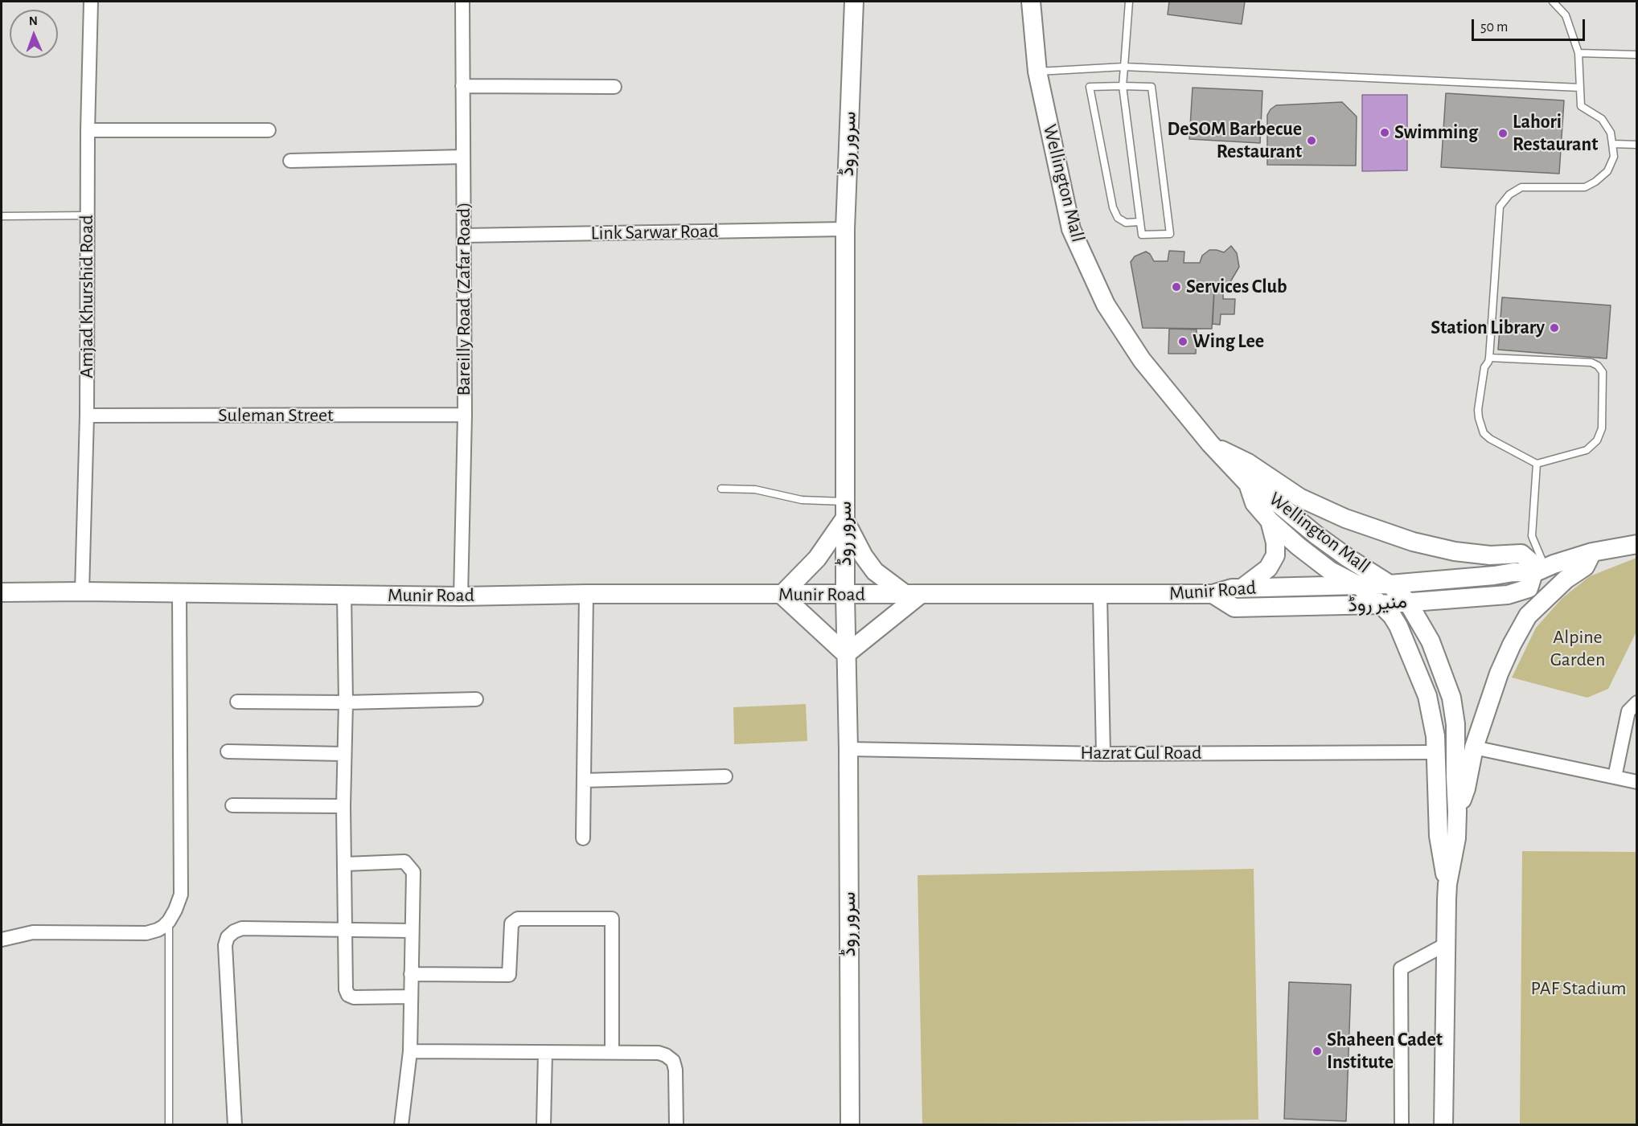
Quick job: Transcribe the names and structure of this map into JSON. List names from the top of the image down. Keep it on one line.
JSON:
{"streets":{"street":["سرور روڈ","Wellington Mall","Link Sarwar Road","Amjad Khurshid Road","Bareilly Road (Zafar Road)","Suleman Street","Munir Road","منیر روڈ","Hazrat Gul Road"]},"crossings":[["سرور روڈ","Link Sarwar Road"],["سرور روڈ","Munir Road"],["سرور روڈ","Hazrat Gul Road"],["Wellington Mall","Munir Road"],["Wellington Mall","منیر روڈ"],["Wellington Mall","Hazrat Gul Road"],["Link Sarwar Road","Bareilly Road (Zafar Road)"],["Amjad Khurshid Road","Suleman Street"],["Amjad Khurshid Road","Munir Road"],["Bareilly Road (Zafar Road)","Suleman Street"],["Bareilly Road (Zafar Road)","Munir Road"],["Munir Road","منیر روڈ"]],"parks":["Alpine Garden","PAF Stadium"],"places":["Swimming","Lahori Restaurant","DeSOM Barbecue Restaurant","Services Club","Station Library","Wing Lee","Shaheen Cadet Institute"],"scale_bar":"50 m","north":"top"}
